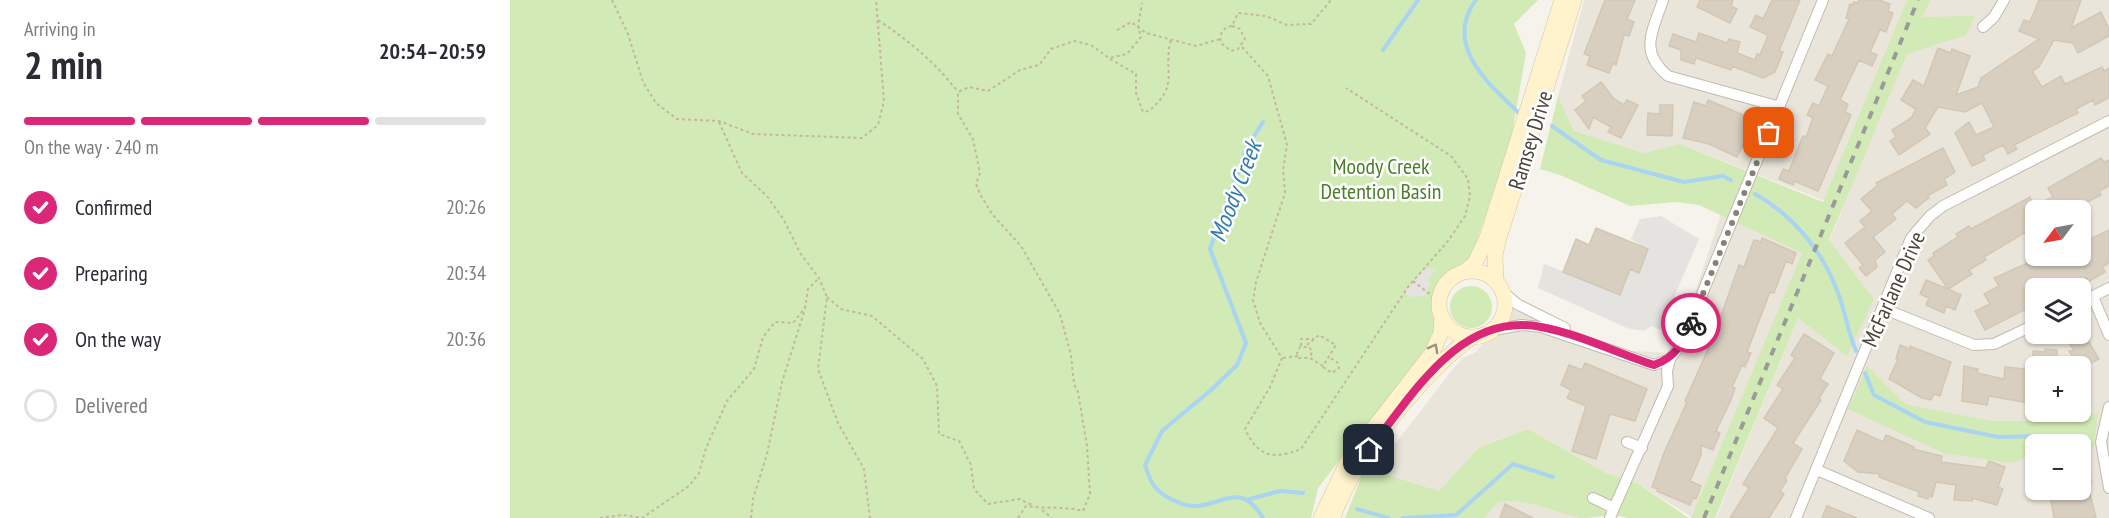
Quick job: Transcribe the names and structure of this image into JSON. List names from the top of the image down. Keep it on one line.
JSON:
{"streets":{"main road":["Ramsey Drive"],"street":["McFarlane Drive"]},"water":["Moody Creek"],"parks":["Moody Creek Detention Basin"],"north":"bottom left","page":{"heading":["2 min","Arriving in","20:54–20:59"],"bar":"On the way · 240 m","list":[["Confirmed","20:26"],["Preparing","20:34"],["On the way","20:36"],"Delivered"],"map_buttons":["+","−"]}}
